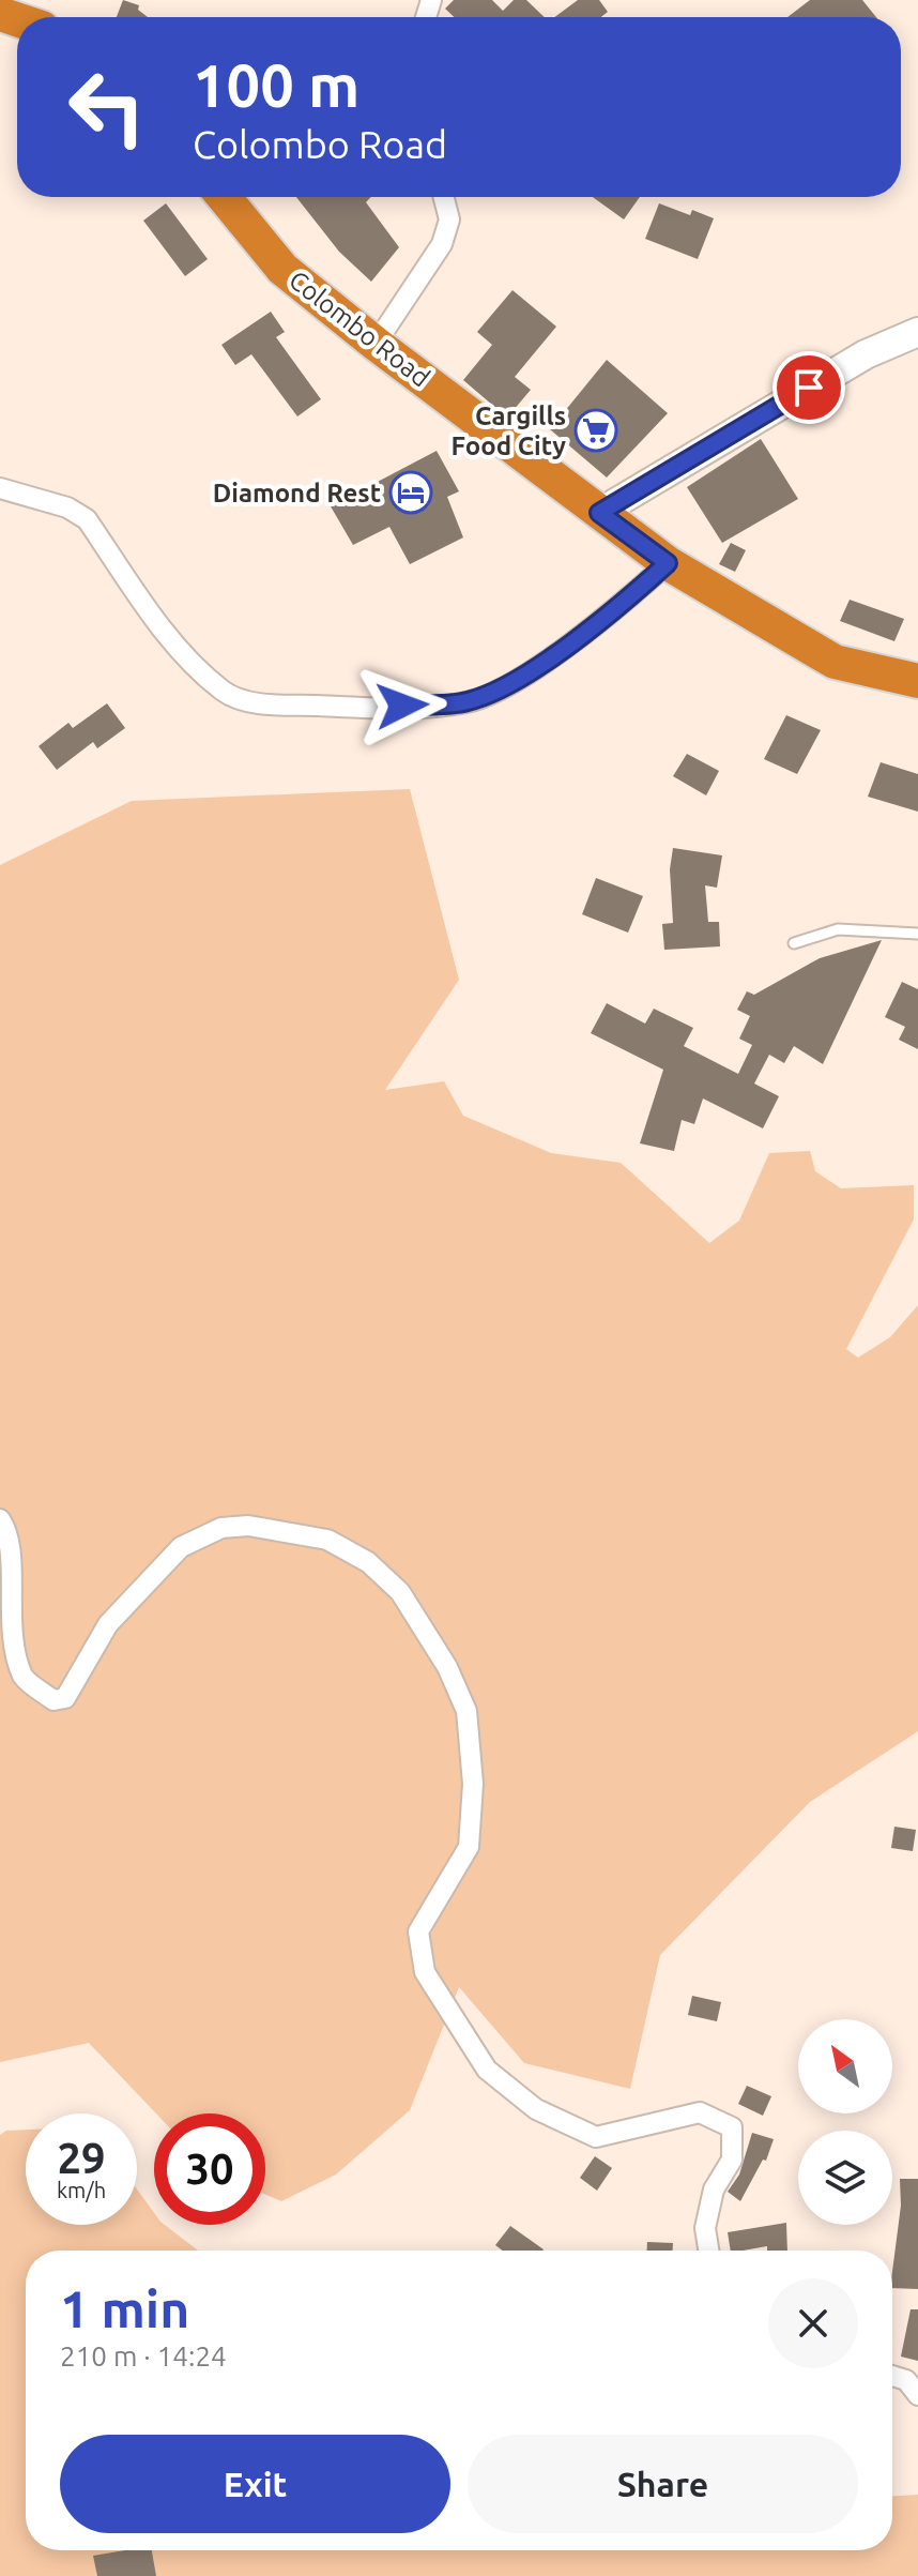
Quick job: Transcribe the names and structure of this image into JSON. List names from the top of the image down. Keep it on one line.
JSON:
{"streets":{"highway":["Colombo Road"]},"places":{"supermarket":["Cargills Food City"],"hotel":["Diamond Rest"]},"north":"top left","page":{"turn":["100 m","Colombo Road"],"speed":"29 km/h","limit":"30","heading":["1 min","210 m · 14:24"],"buttons":["Exit","Share"]}}
